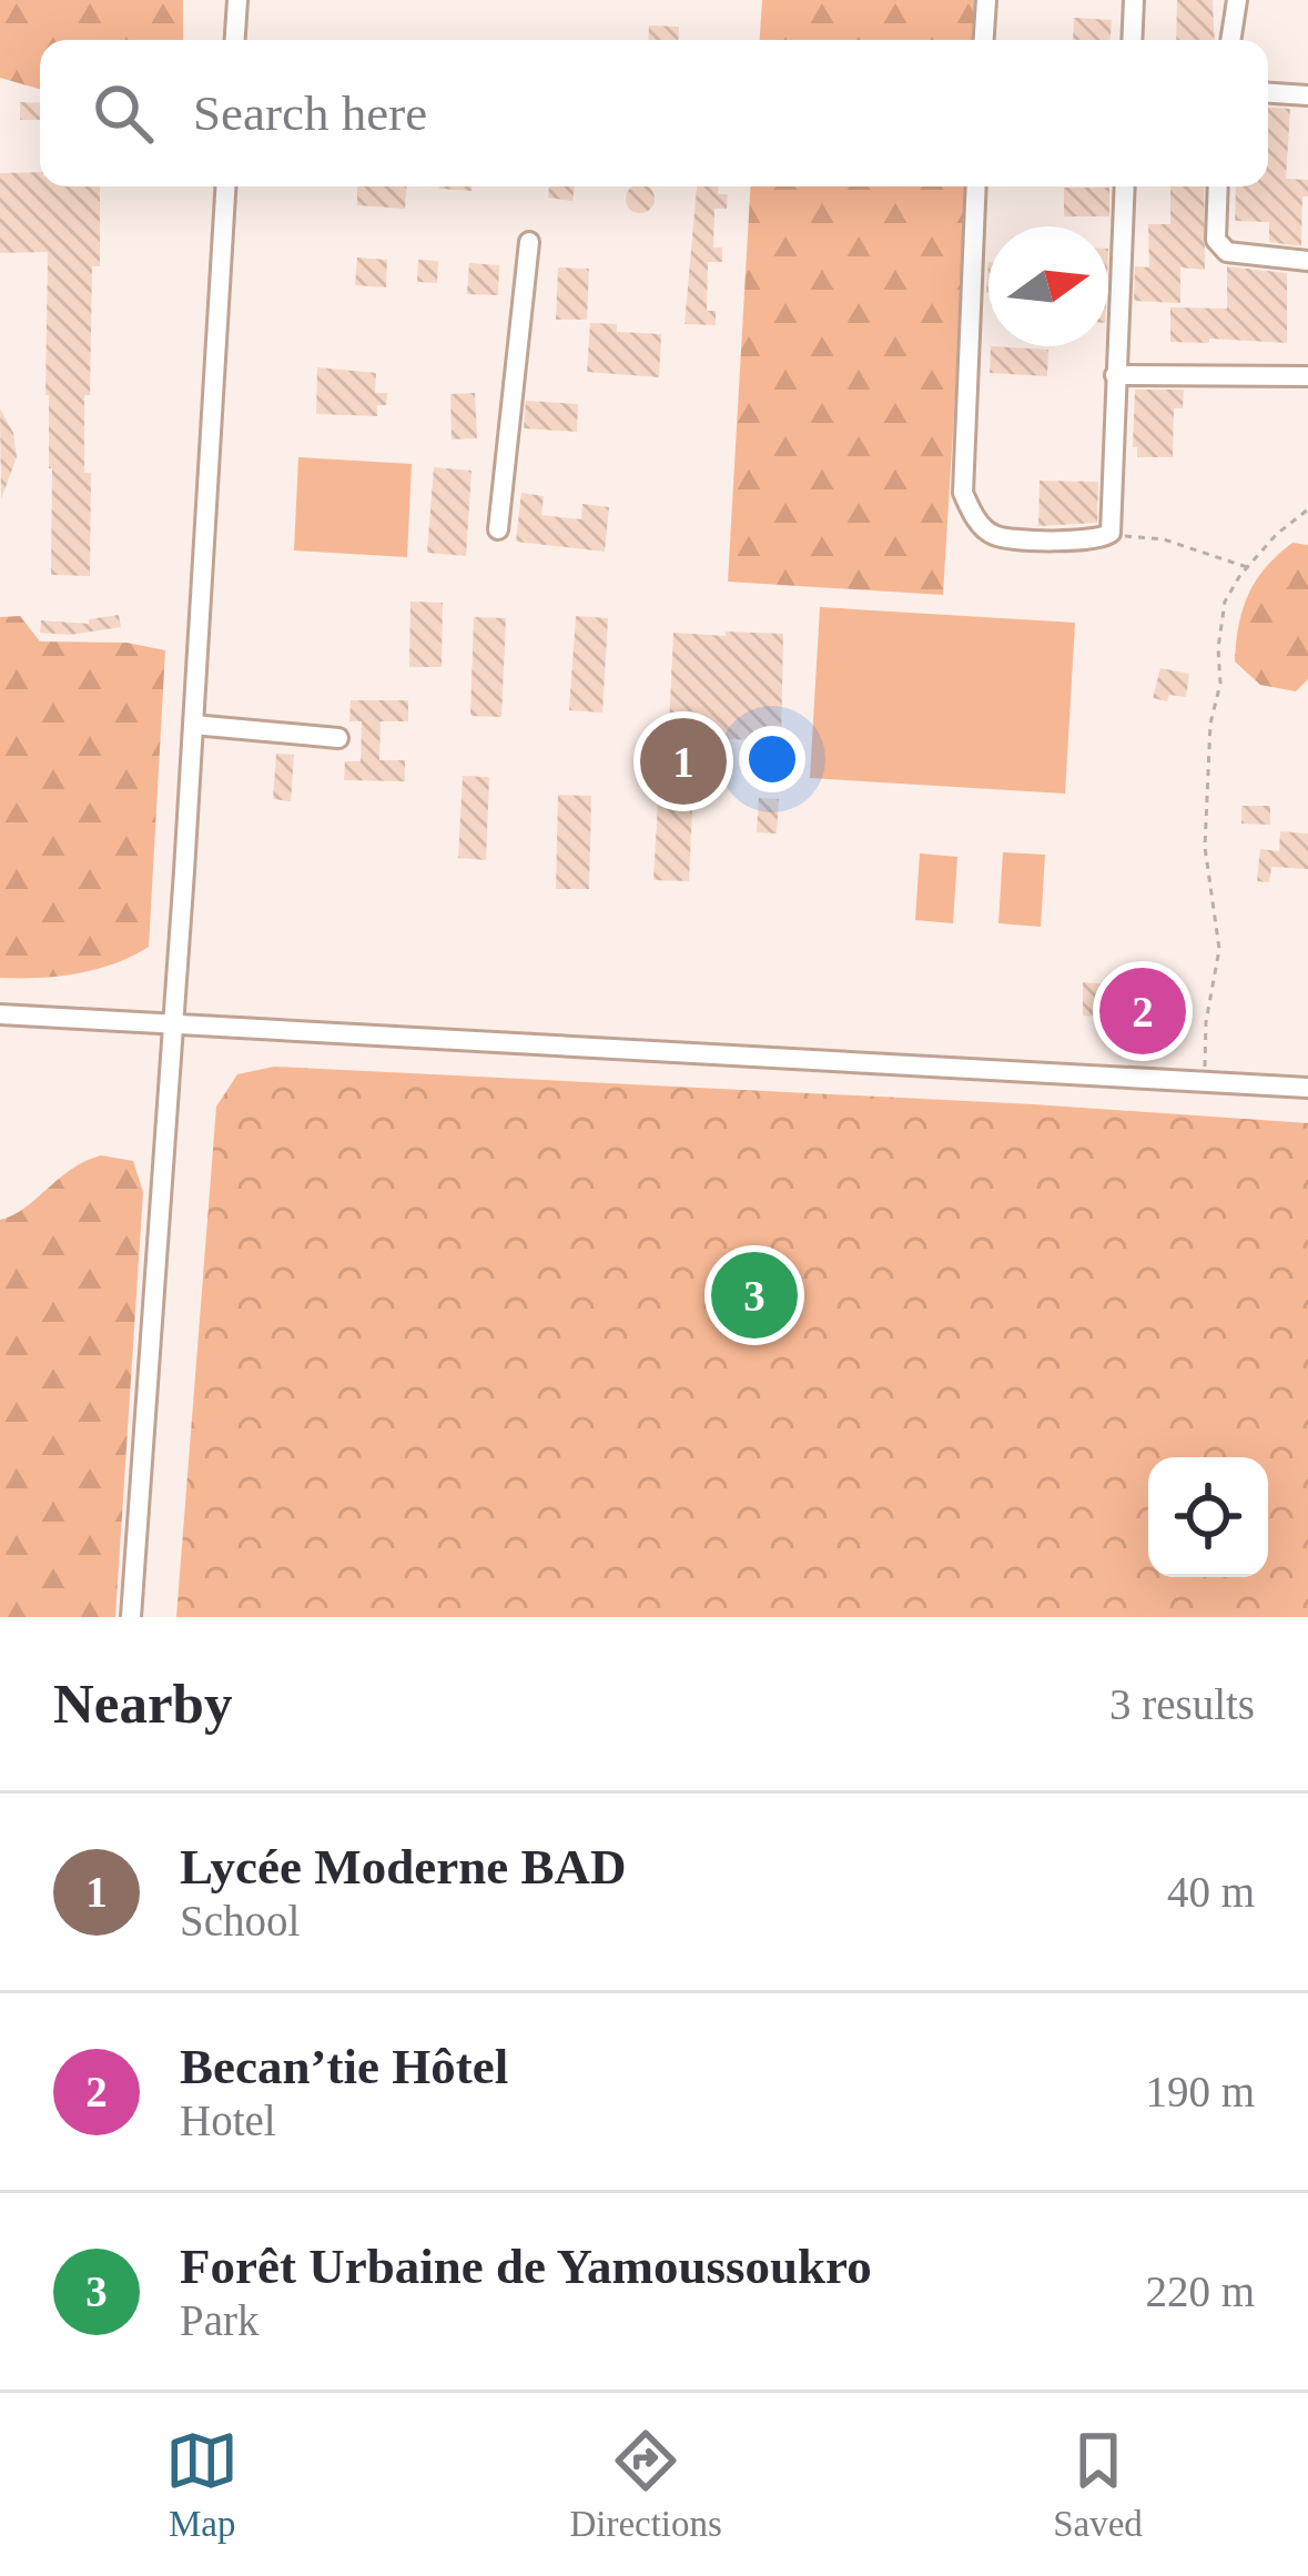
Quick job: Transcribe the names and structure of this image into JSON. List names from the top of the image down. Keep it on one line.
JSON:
{"north":"right","page":{"search":"Search here","pins":["1","2","3"],"heading":["Nearby","3 results"],"list":[{"mark":"1","name":"Lycée Moderne BAD","note":"School","value":"40 m"},{"mark":"2","name":"Becan’tie Hôtel","note":"Hotel","value":"190 m"},{"mark":"3","name":"Forêt Urbaine de Yamoussoukro","note":"Park","value":"220 m"}],"nav":["Map","Directions","Saved"]}}
